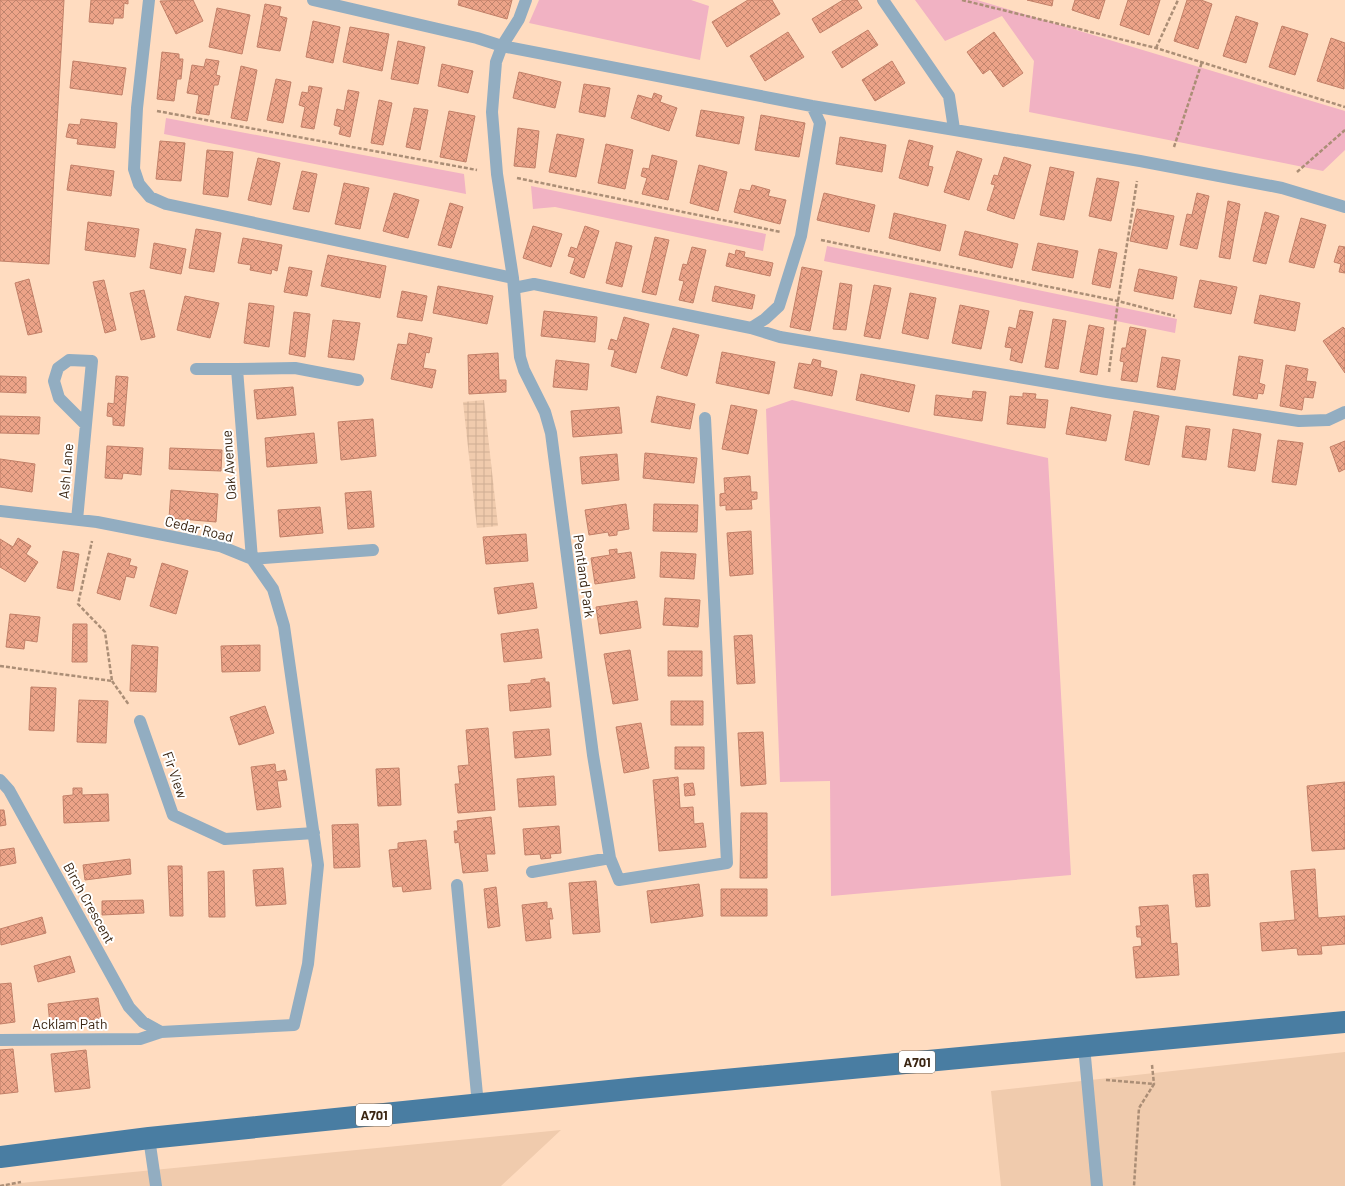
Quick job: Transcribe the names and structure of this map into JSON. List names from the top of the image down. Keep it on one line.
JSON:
{"streets":{"main road":["A701"],"lane":["Oak Avenue","Ash Lane","Cedar Road","Pentland Park","Fir View","Birch Crescent","Acklam Path"]},"crossings":[["Oak Avenue","Cedar Road"],["Ash Lane","Cedar Road"],["Fir View","Acklam Path"],["Birch Crescent","Acklam Path"]]}
